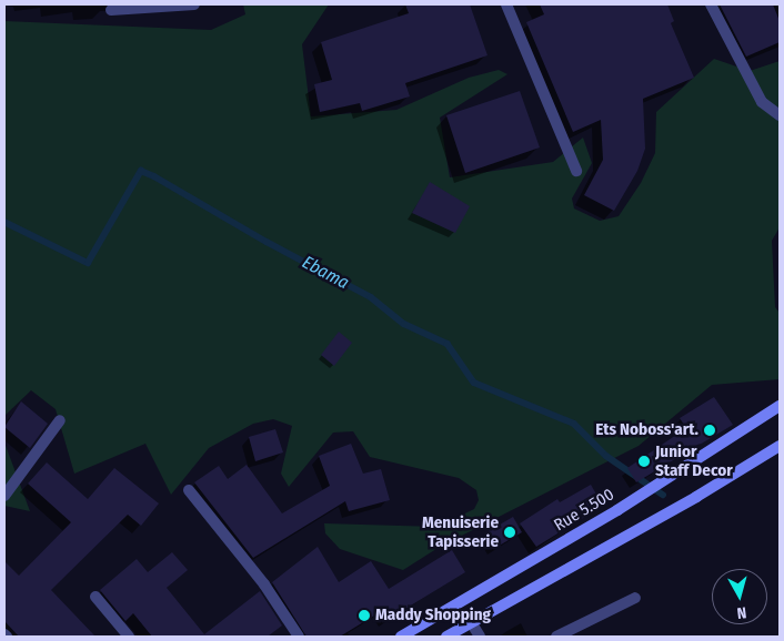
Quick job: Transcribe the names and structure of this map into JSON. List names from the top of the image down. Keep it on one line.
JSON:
{"streets":{"main road":["Rue 5.500"]},"water":["Ebama"],"places":["Ets Noboss'art.","Junior Staff Decor","Menuiserie Tapisserie","Maddy Shopping"],"north":"bottom"}
